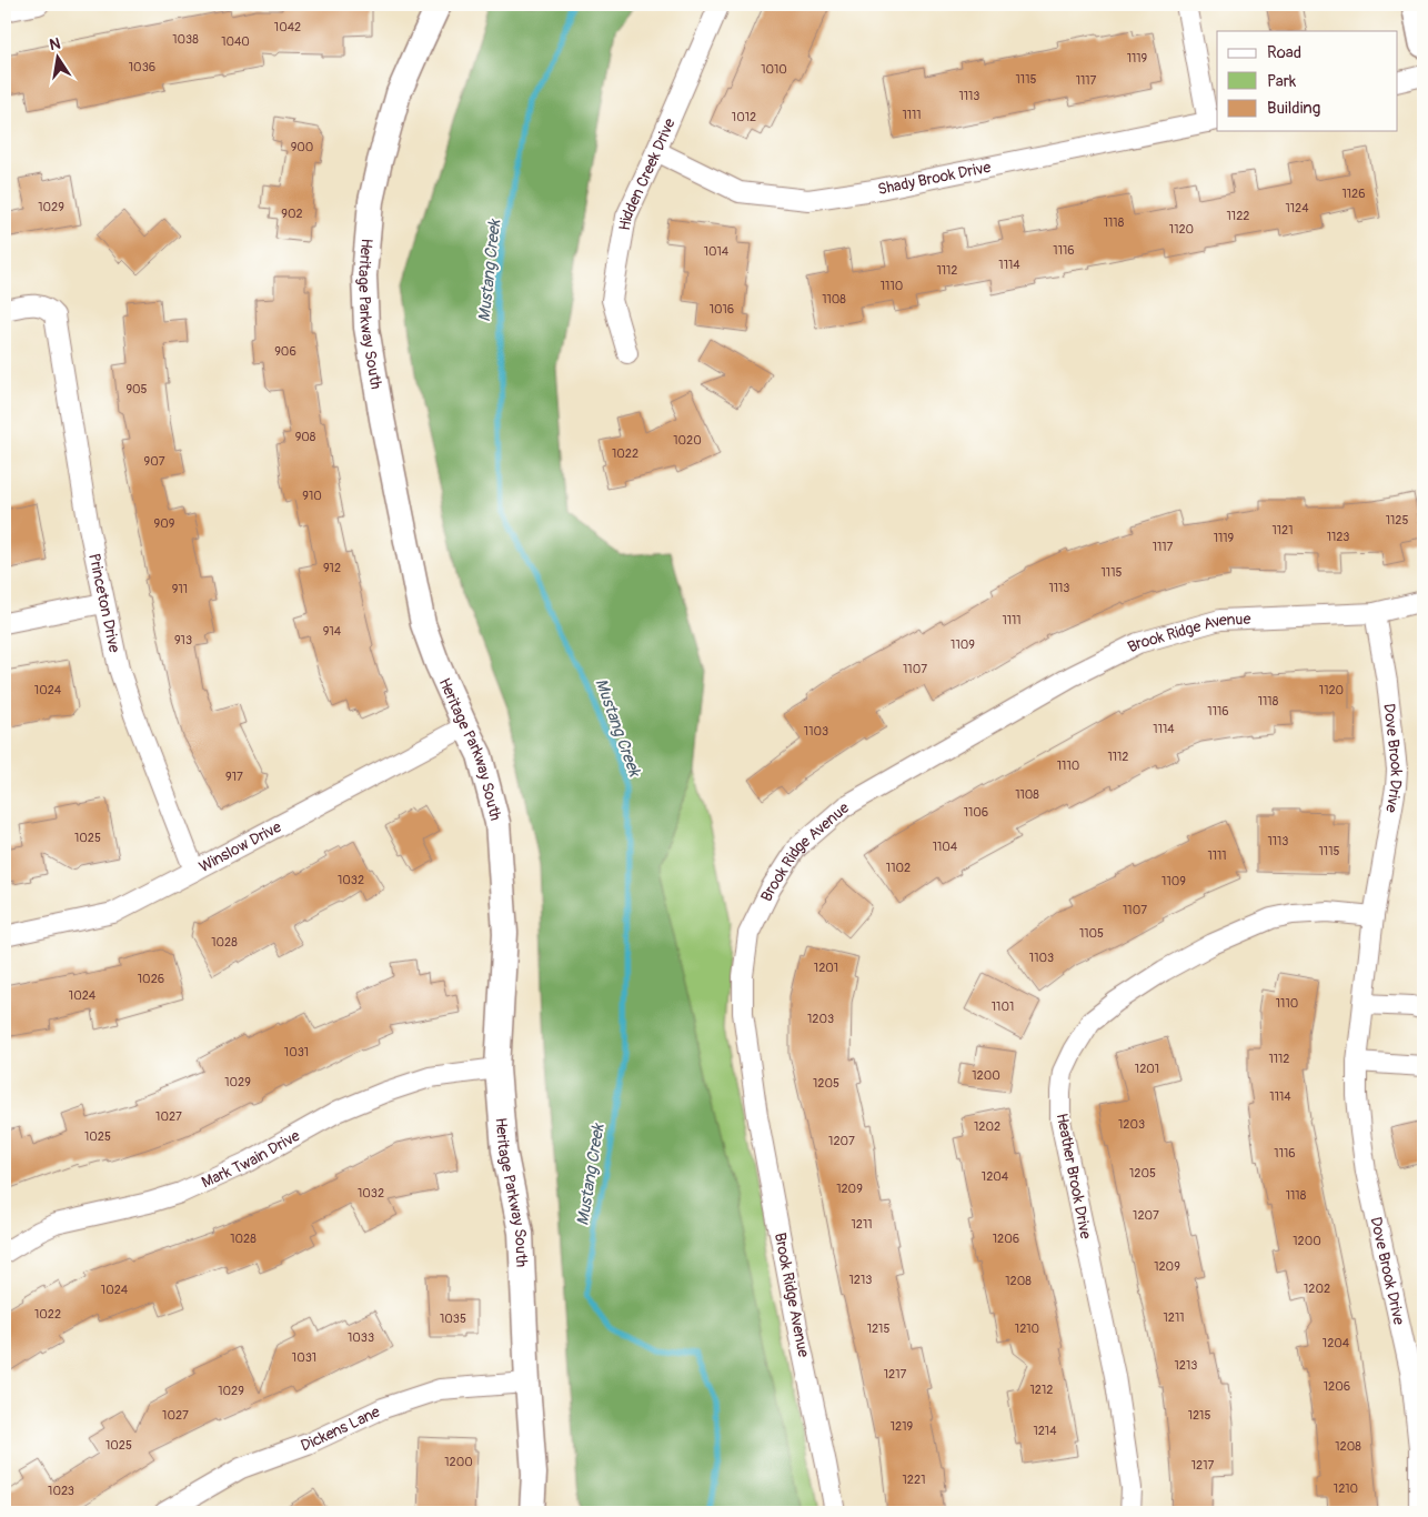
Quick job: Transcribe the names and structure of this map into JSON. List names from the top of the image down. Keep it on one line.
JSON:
{"streets":{"street":["Hidden Creek Drive","Shady Brook Drive","Heritage Parkway South","Princeton Drive","Brook Ridge Avenue","Dove Brook Drive","Winslow Drive","Mark Twain Drive","Heather Brook Drive","Dickens Lane"]},"crossings":[["Hidden Creek Drive","Shady Brook Drive"],["Heritage Parkway South","Winslow Drive"],["Heritage Parkway South","Mark Twain Drive"],["Heritage Parkway South","Dickens Lane"],["Princeton Drive","Winslow Drive"],["Brook Ridge Avenue","Dove Brook Drive"],["Dove Brook Drive","Heather Brook Drive"]],"water":["Mustang Creek"],"house_numbers":["1042","1038","1040","1119","1036","1010","1115","1117","1113","1111","1012","900","1126","1029","1124","902","1122","1118","1120","1116","1014","1114","1112","1110","1108","1016","906","905","908","1020","1022","907","910","1125","909","1121","1123","1119","1117","912","1115","1113","911","1111","914","913","1109","1107","1024","1120","1118","1116","1114","1103","1112","1110","917","1108","1106","1025","1113","1104","1115","1111","1102","1032","1109","1107","1105","1028","1103","1201","1026","1024","1110","1101","1203","1031","1112","1201","1200","1029","1205","1114","1027","1203","1202","1025","1207","1116","1205","1204","1209","1032","1118","1207","1211","1028","1206","1200","1209","1213","1208","1202","1024","1022","1211","1035","1215","1210","1033","1204","1031","1213","1217","1206","1212","1029","1027","1215","1219","1214","1025","1208","1200","1217","1221","1210","1023"],"legend":["Road","Park","Building"],"north":"top"}
